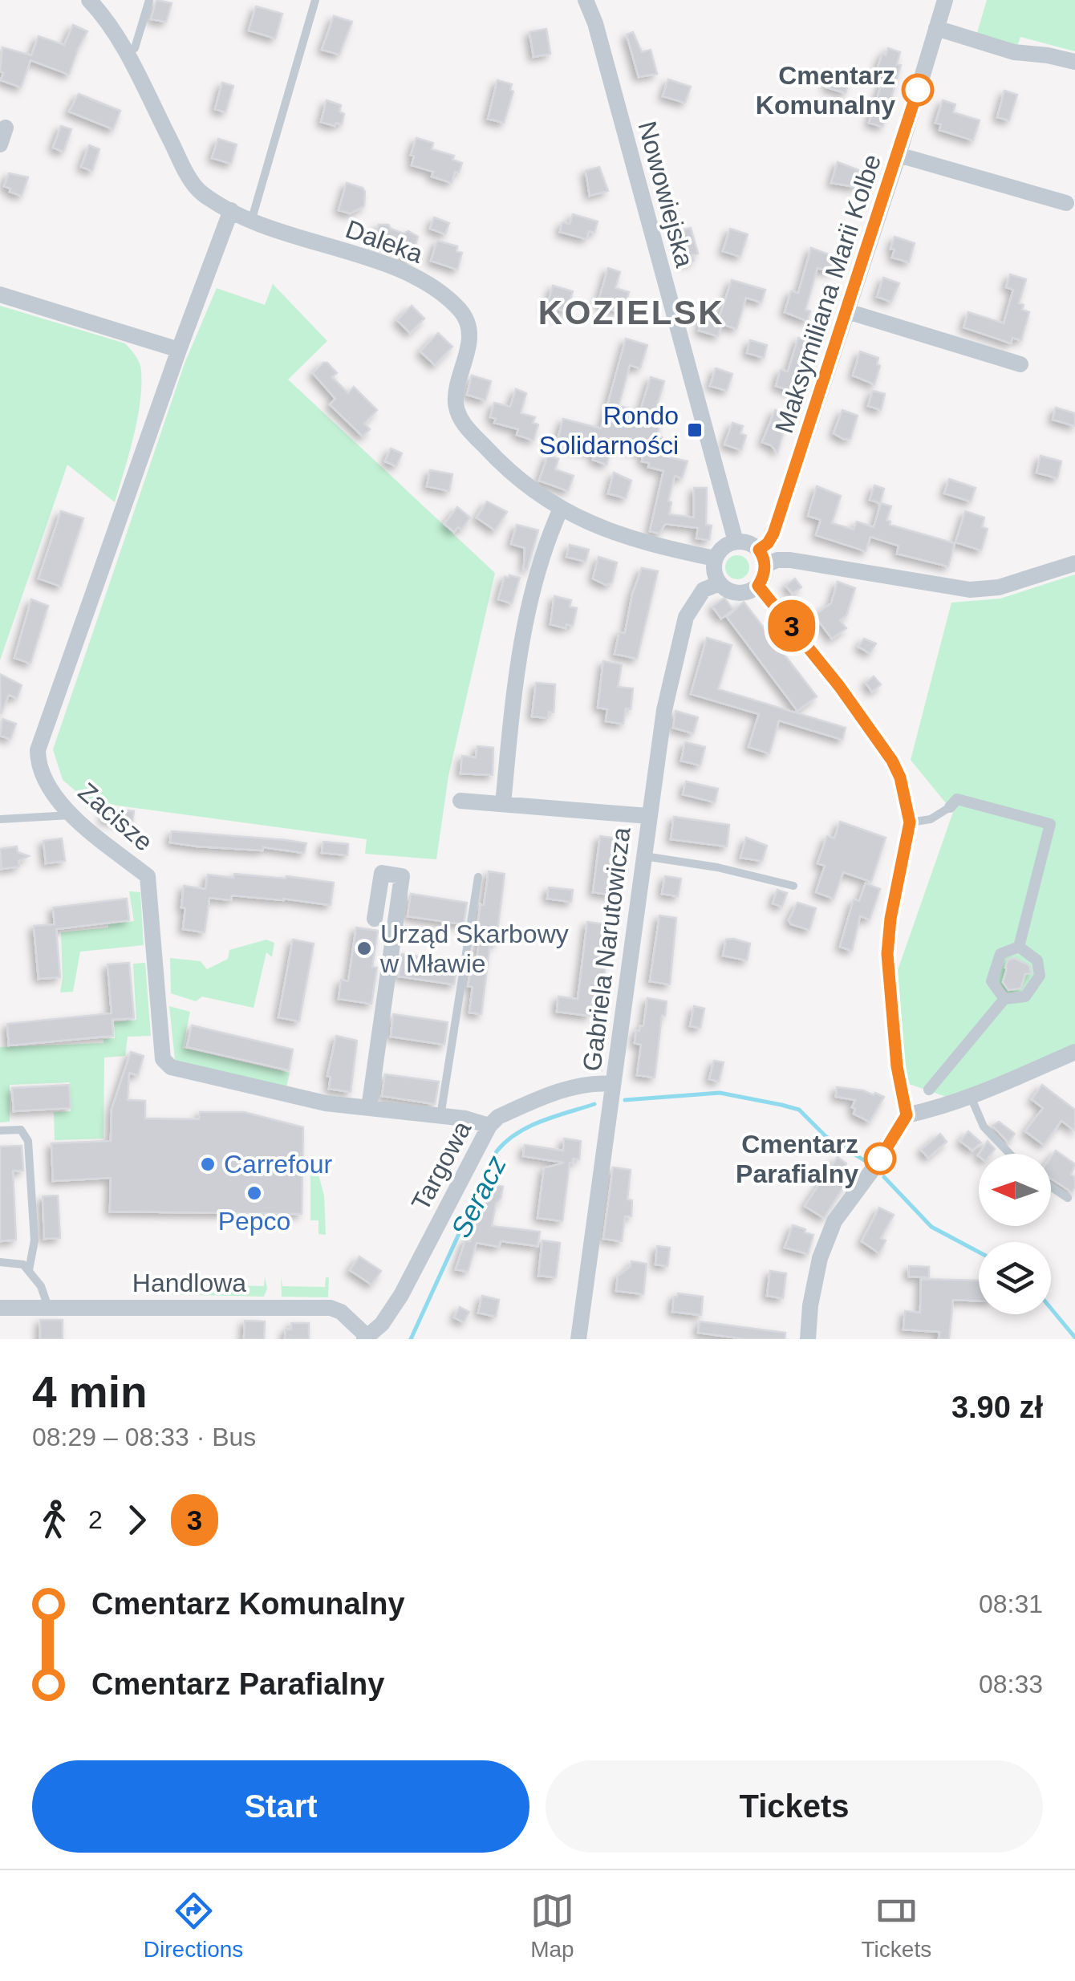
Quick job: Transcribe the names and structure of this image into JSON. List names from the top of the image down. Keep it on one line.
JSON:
{"streets":{"street":["Nowowiejska","Daleka","Maksymiliana Marii Kolbe","Zacisze","Gabriela Narutowicza","Targowa","Handlowa"]},"crossings":[["Nowowiejska","Daleka"],["Nowowiejska","Maksymiliana Marii Kolbe"],["Nowowiejska","Gabriela Narutowicza"],["Daleka","Maksymiliana Marii Kolbe"],["Daleka","Zacisze"],["Daleka","Gabriela Narutowicza"],["Maksymiliana Marii Kolbe","Gabriela Narutowicza"],["Zacisze","Targowa"],["Gabriela Narutowicza","Targowa"],["Targowa","Handlowa"]],"districts":["KOZIELSK"],"water":["Seracz"],"places":{"other":["Cmentarz Komunalny","Urząd Skarbowy w Mławie","Cmentarz Parafialny","Carrefour","Pepco"],"transit":["Rondo Solidarności"]},"lines":["bus line 3"],"north":"left","page":{"on_map":"3","heading":["4 min","08:29 – 08:33 · Bus","3.90 zł"],"legs":["2","3"],"list":[{"name":"Cmentarz Komunalny","value":"08:31"},{"name":"Cmentarz Parafialny","value":"08:33"}],"buttons":["Start","Tickets"],"tabs":["Directions","Map","Tickets"]}}
